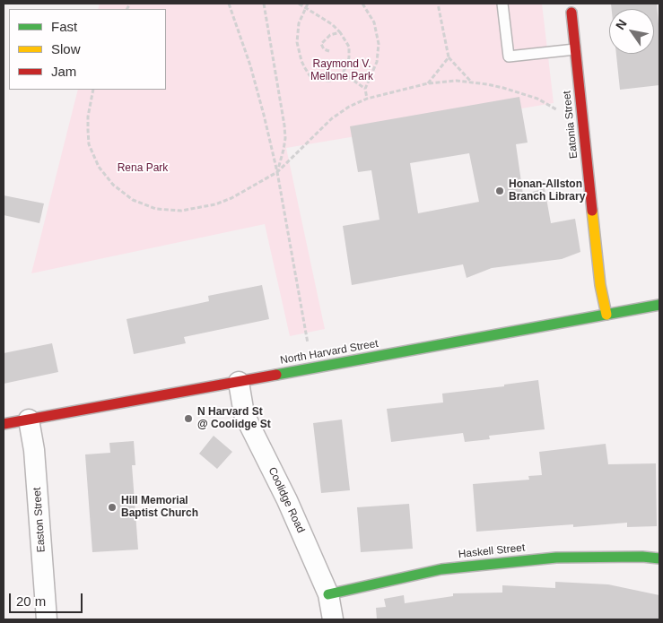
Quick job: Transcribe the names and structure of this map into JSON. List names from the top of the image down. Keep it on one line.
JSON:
{"streets":{"main road":["Eatonia Street","North Harvard Street","Haskell Street"],"street":["Coolidge Road","Easton Street"]},"crossings":[["Eatonia Street","North Harvard Street"],["North Harvard Street","Coolidge Road"],["North Harvard Street","Easton Street"],["Coolidge Road","Haskell Street"]],"parks":["Raymond V. Mellone Park","Rena Park"],"places":["Honan-Allston Branch Library","N Harvard St @ Coolidge St","Hill Memorial Baptist Church"],"legend":["Fast","Slow","Jam"],"scale_bar":"20 m","north":"top left"}
